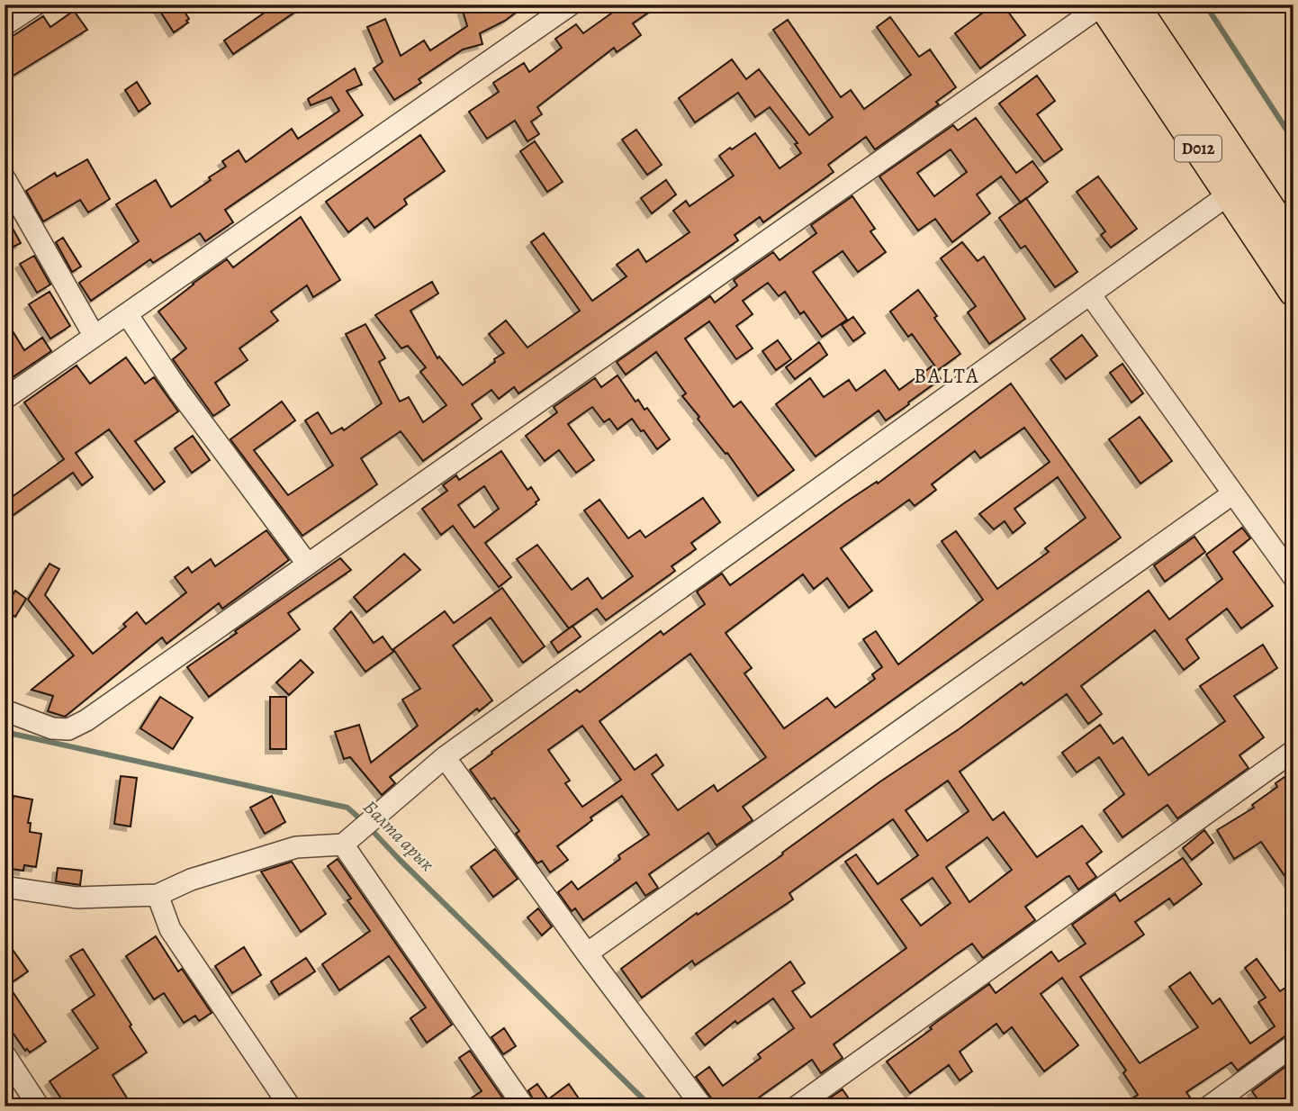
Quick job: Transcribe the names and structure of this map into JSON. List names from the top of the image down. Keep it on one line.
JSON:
{"streets":{"highway":["D012"]},"districts":["BALTA"],"water":["Балта арык"]}
